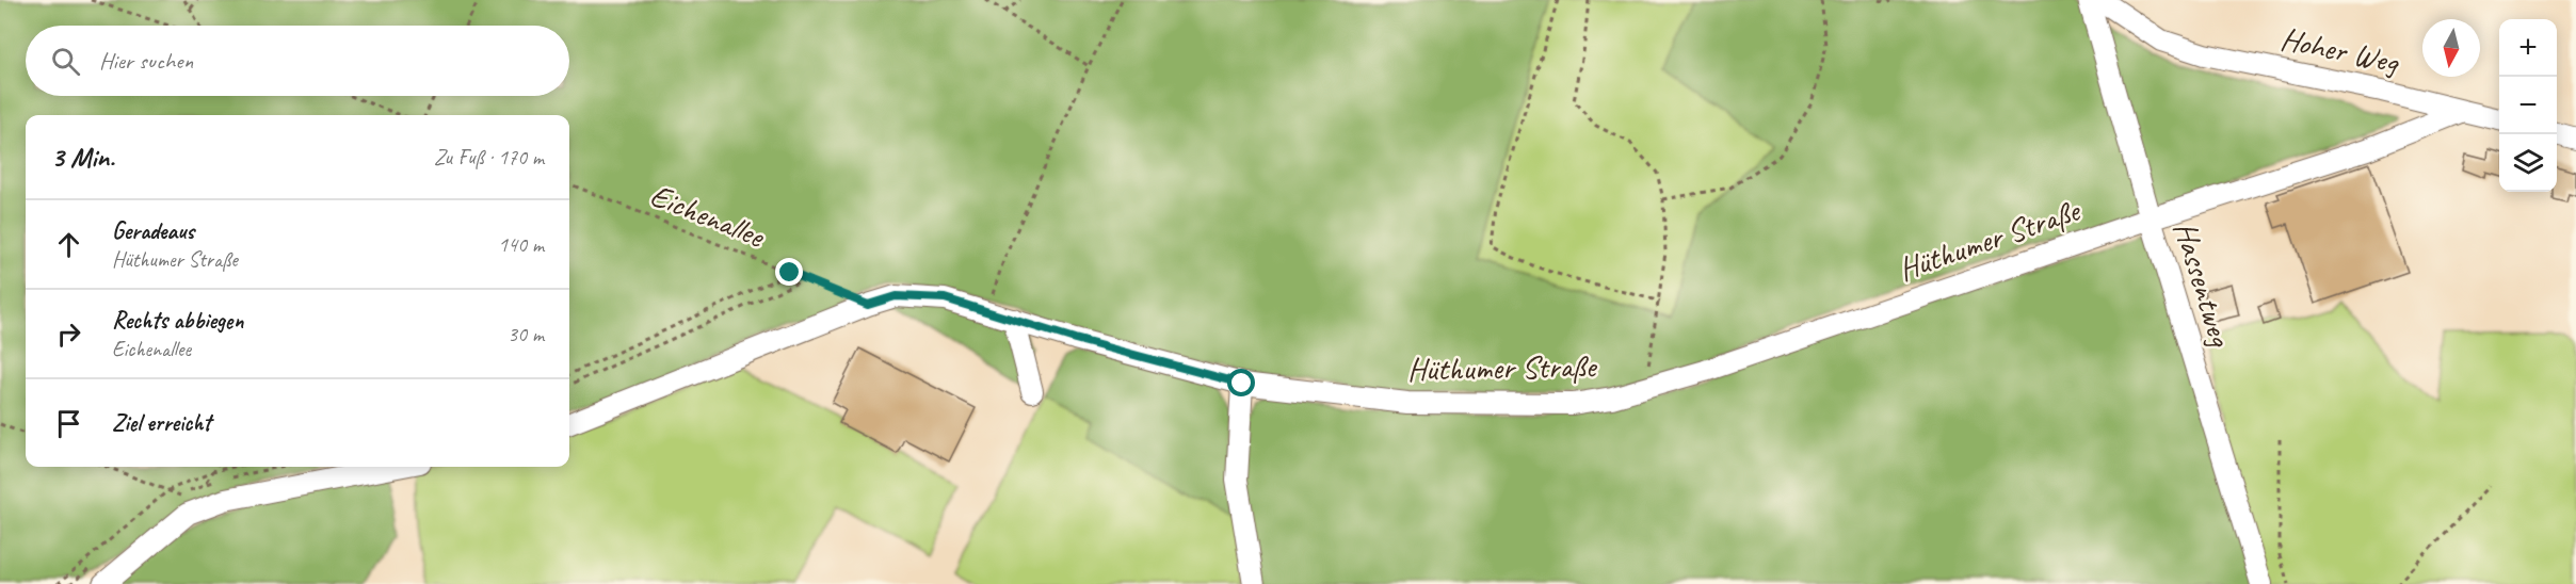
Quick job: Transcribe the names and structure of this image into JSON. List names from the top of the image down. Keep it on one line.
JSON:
{"streets":{"street":["Hoher Weg","Hüthumer Straße","Hassentweg"],"path":["Eichenallee"]},"crossings":[["Hoher Weg","Hüthumer Straße"],["Eichenallee","Hüthumer Straße"],["Hüthumer Straße","Hassentweg"]],"north":"bottom","page":{"map_buttons":["+","−"],"search":"Hier suchen","heading":["3 Min.","Zu Fuß · 170 m"],"list":[["Geradeaus","Hüthumer Straße","140 m"],["Rechts abbiegen","Eichenallee","30 m"],"Ziel erreicht"]}}
